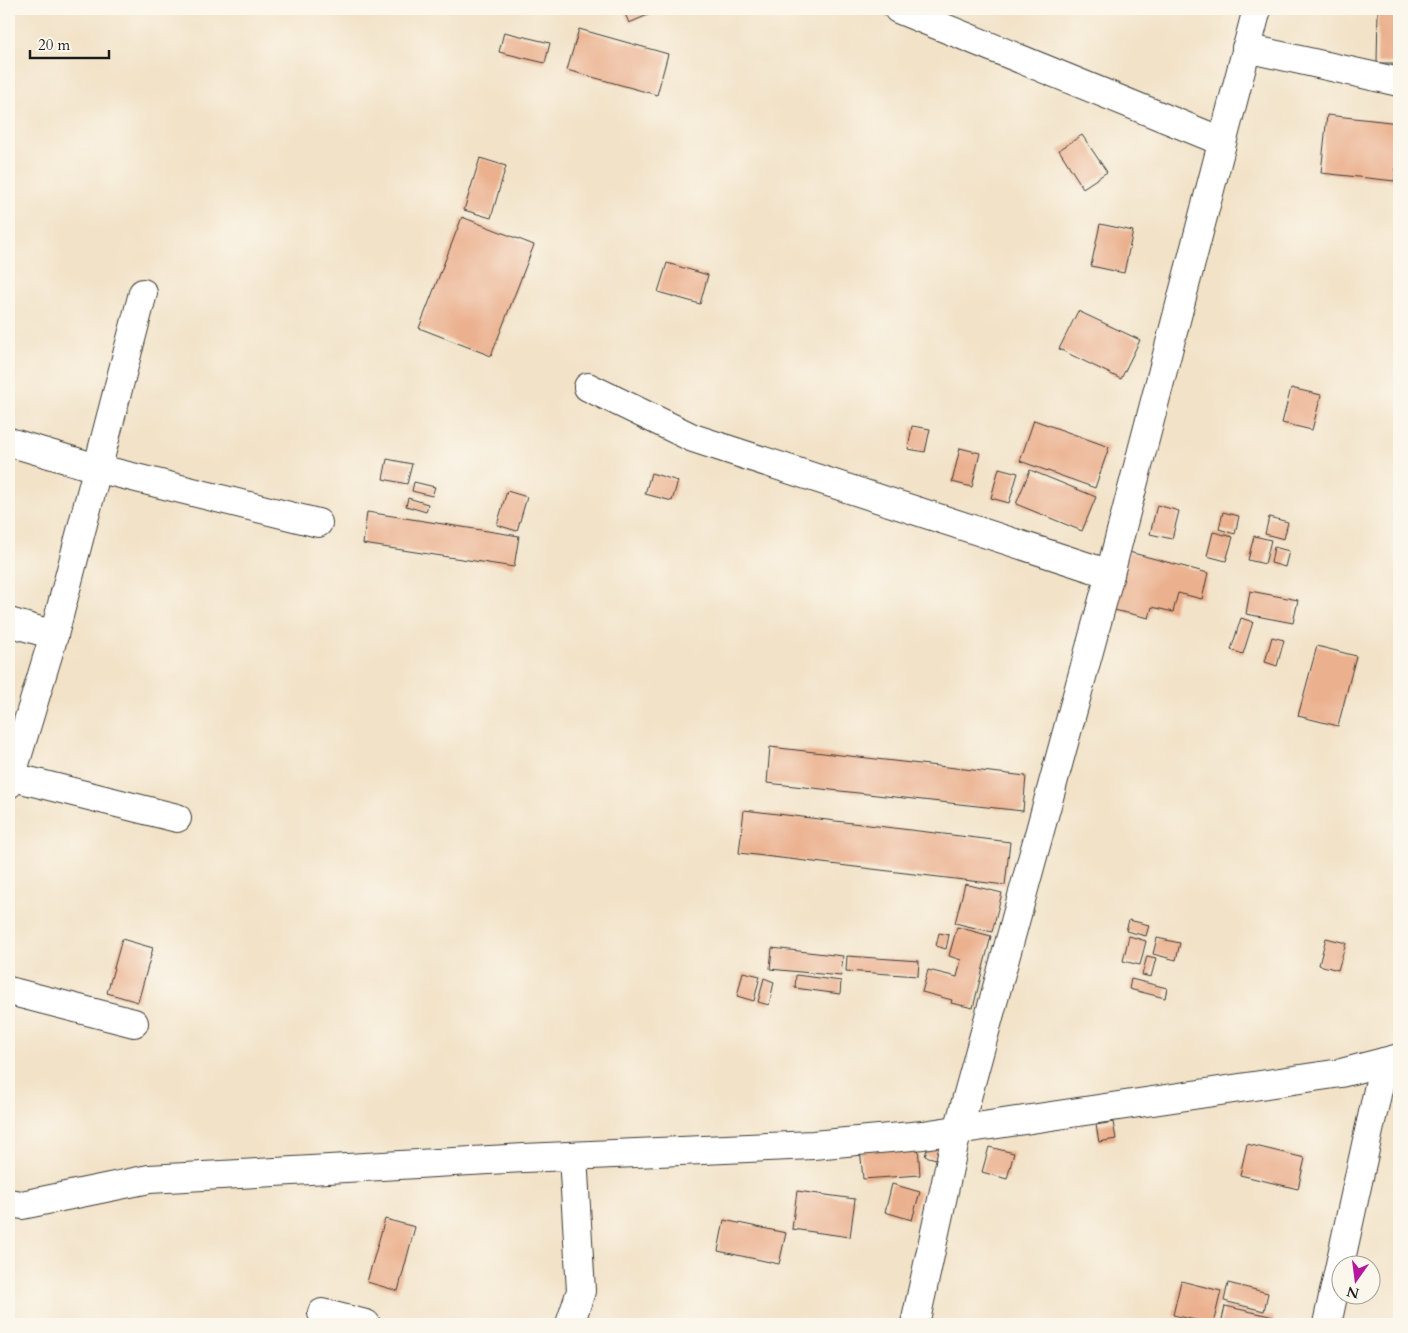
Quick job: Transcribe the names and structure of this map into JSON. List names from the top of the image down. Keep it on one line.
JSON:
{"scale_bar":"20 m","north":"bottom"}
